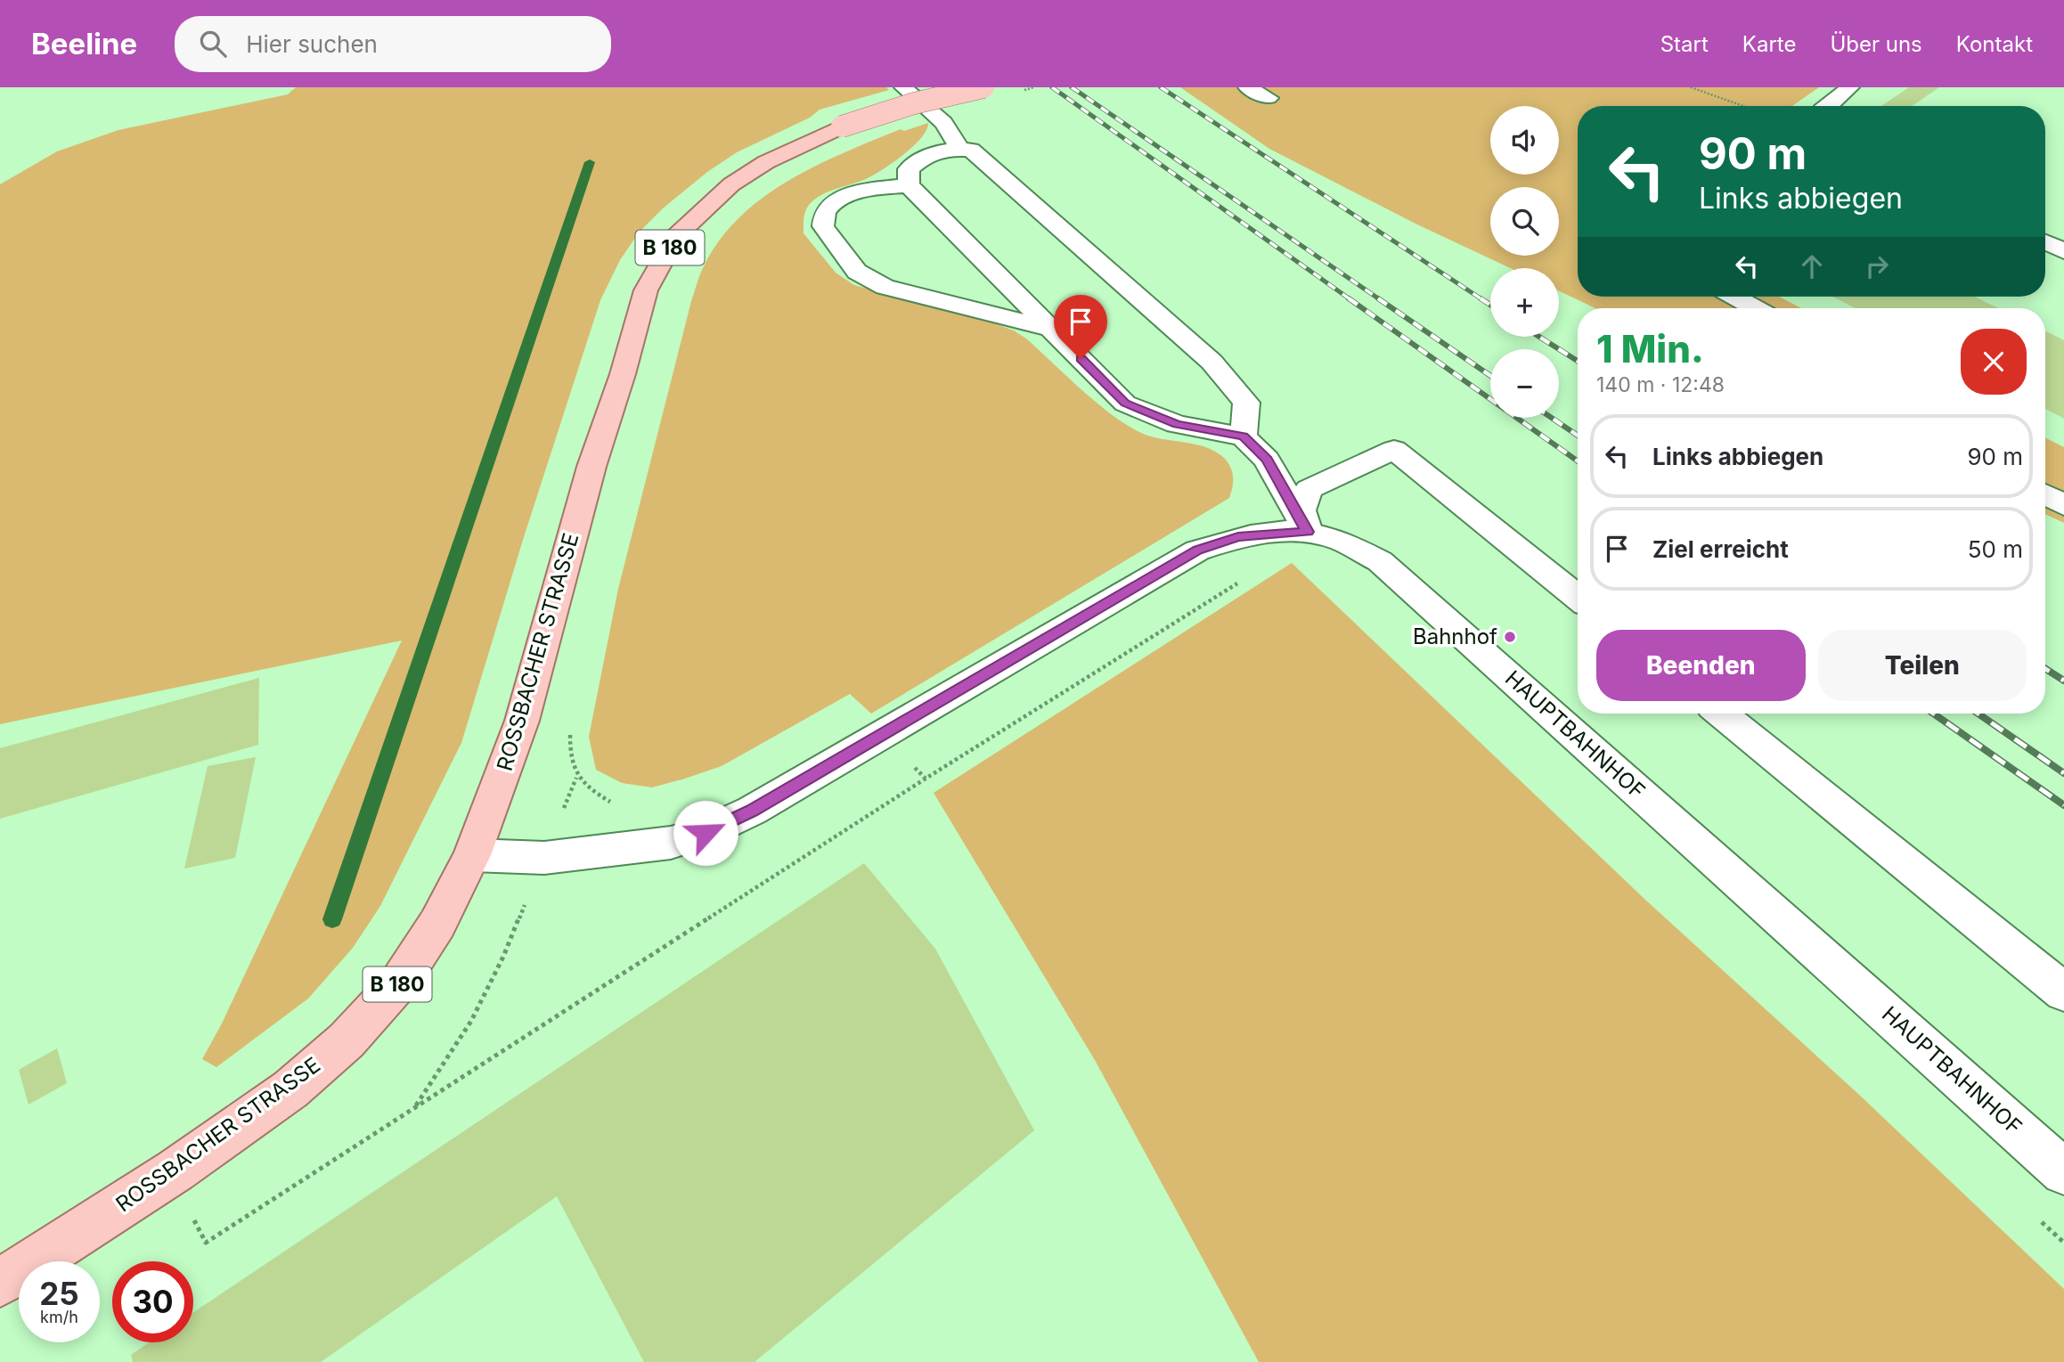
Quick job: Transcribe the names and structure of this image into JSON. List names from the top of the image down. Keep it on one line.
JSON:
{"streets":{"main road":["B 180","ROSSBACHER STRASSE"],"street":["HAUPTBAHNHOF"]},"crossings":[["ROSSBACHER STRASSE","HAUPTBAHNHOF"]],"places":["Bahnhof"],"page":{"header":"Beeline","search":"Hier suchen","nav":["Start","Karte","Über uns","Kontakt"],"map_buttons":["+","−"],"turn":["90 m","Links abbiegen"],"heading":["1 Min.","140 m · 12:48"],"list":[{"name":"Links abbiegen","value":"90 m"},{"name":"Ziel erreicht","value":"50 m"}],"buttons":["Beenden","Teilen"],"speed":"25 km/h","limit":"30"}}
